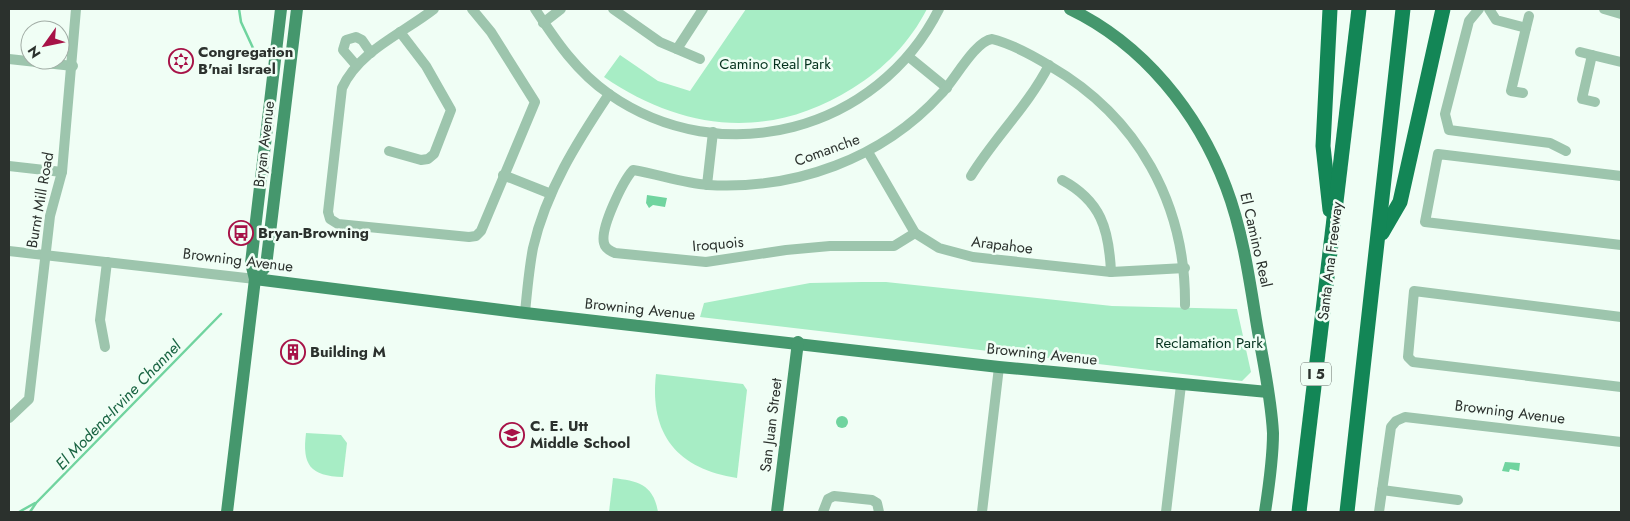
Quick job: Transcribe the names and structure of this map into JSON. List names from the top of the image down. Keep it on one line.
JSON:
{"streets":{"highway":["Santa Ana Freeway","I 5"],"main road":["Bryan Avenue","El Camino Real","Browning Avenue","San Juan Street"],"street":["Comanche","Burnt Mill Road","Iroquois","Arapahoe"]},"crossings":[["Bryan Avenue","Browning Avenue"],["Comanche","Iroquois"],["Comanche","Arapahoe"],["Burnt Mill Road","Browning Avenue"],["El Camino Real","Browning Avenue"],["Iroquois","Arapahoe"],["Browning Avenue","San Juan Street"]],"water":["El Modena-Irvine Channel"],"parks":["Camino Real Park","Reclamation Park"],"places":{"synagogue":["Congregation B'nai Israel"],"bus stop":["Bryan-Browning"],"building":["Building M"],"school or university":["C. E. Utt Middle School"]},"north":"bottom left"}
